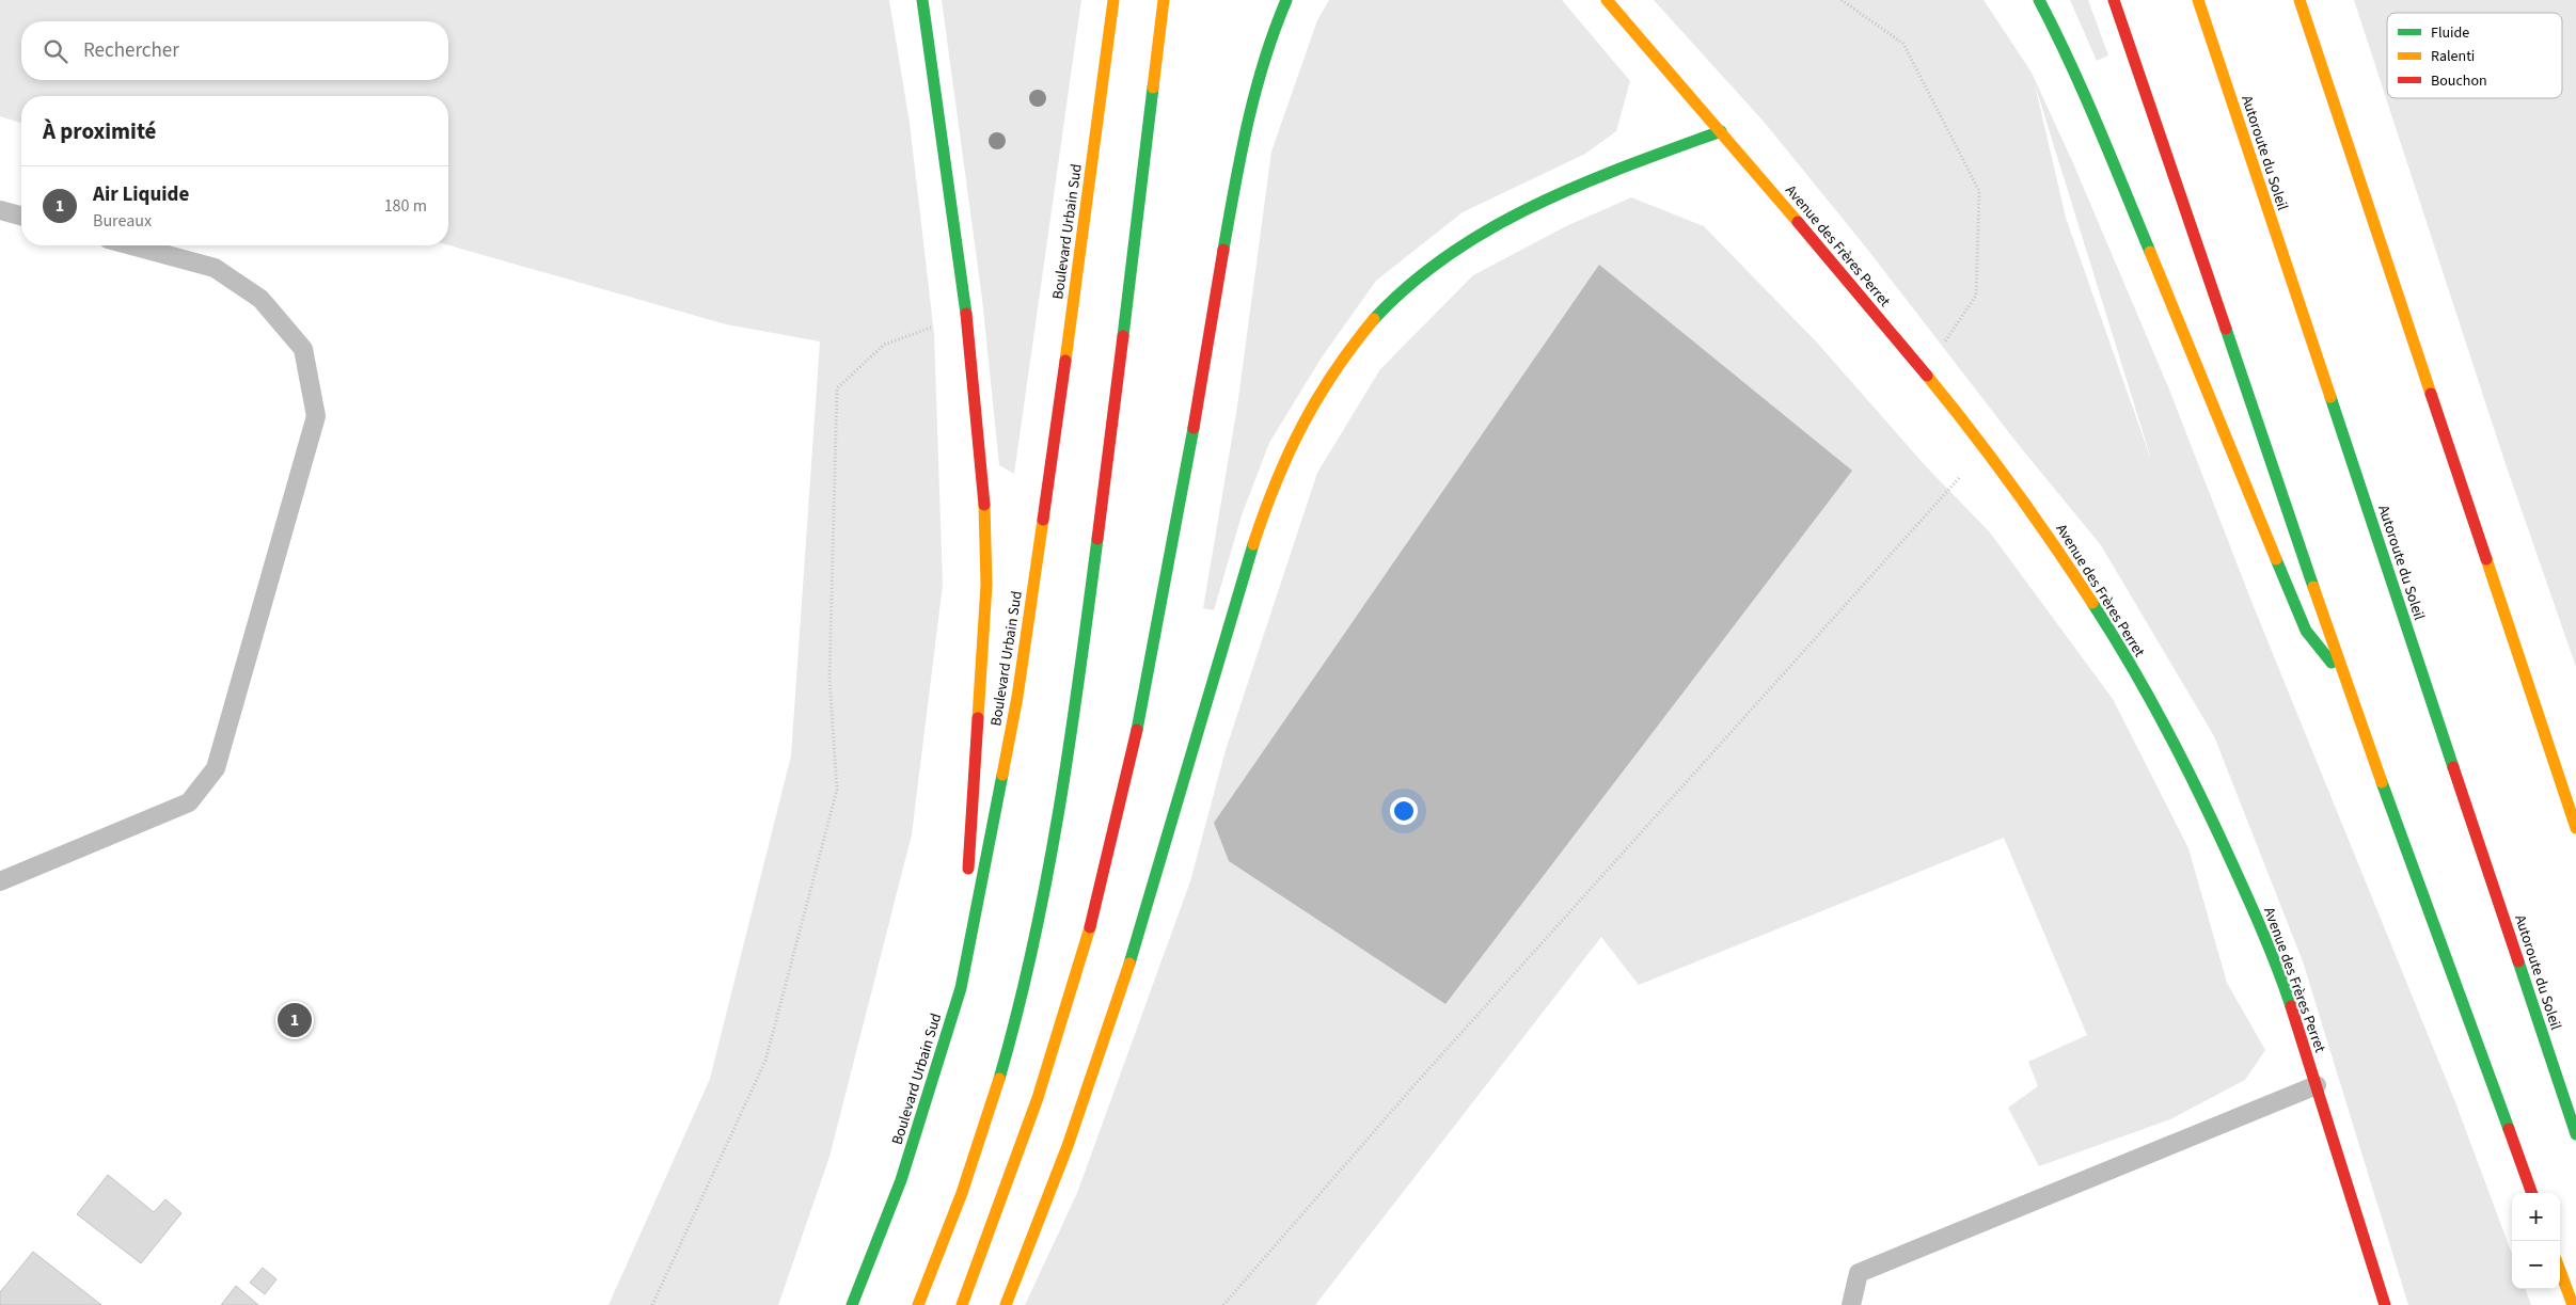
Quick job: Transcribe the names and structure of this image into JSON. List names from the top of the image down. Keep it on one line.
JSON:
{"streets":{"main road":["Autoroute du Soleil","Boulevard Urbain Sud","Avenue des Frères Perret"]},"legend":["Fluide","Ralenti","Bouchon"],"page":{"search":"Rechercher","heading":"À proximité","list":[{"mark":"1","name":"Air Liquide","note":"Bureaux","value":"180 m"}],"pins":"1","map_buttons":["+","−"]}}
